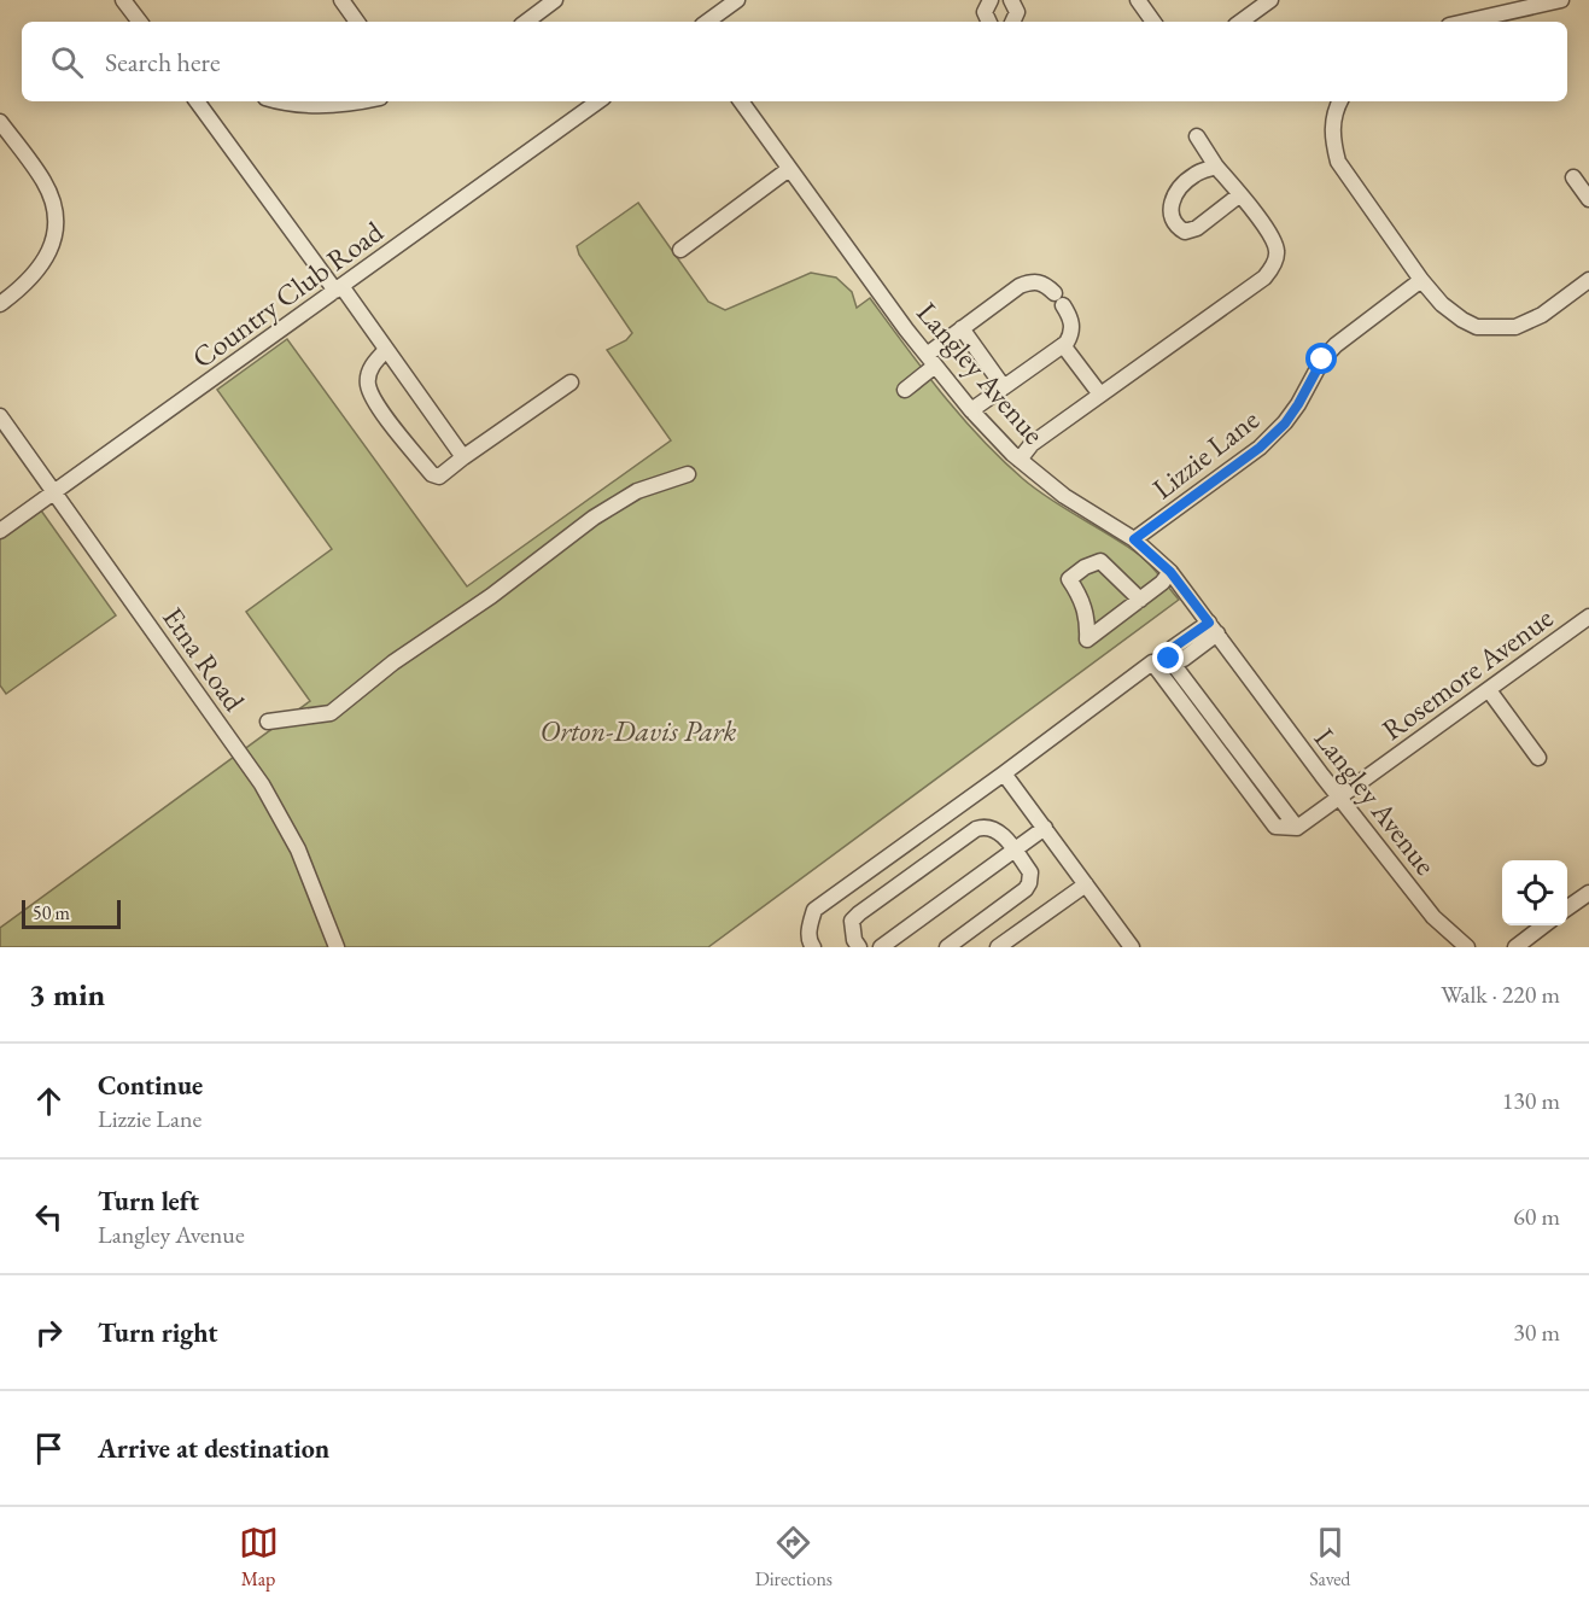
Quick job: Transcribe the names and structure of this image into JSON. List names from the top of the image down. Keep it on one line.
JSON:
{"streets":{"street":["Country Club Road","Langley Avenue","Lizzie Lane","Etna Road","Rosemore Avenue"]},"crossings":[["Country Club Road","Etna Road"],["Langley Avenue","Lizzie Lane"],["Langley Avenue","Rosemore Avenue"]],"parks":["Orton-Davis Park"],"scale_bar":"50 m","page":{"search":"Search here","scale":"50 m","heading":["3 min","Walk · 220 m"],"list":[["Continue","Lizzie Lane","130 m"],["Turn left","Langley Avenue","60 m"],["Turn right","30 m"],"Arrive at destination"],"nav":["Map","Directions","Saved"]}}
